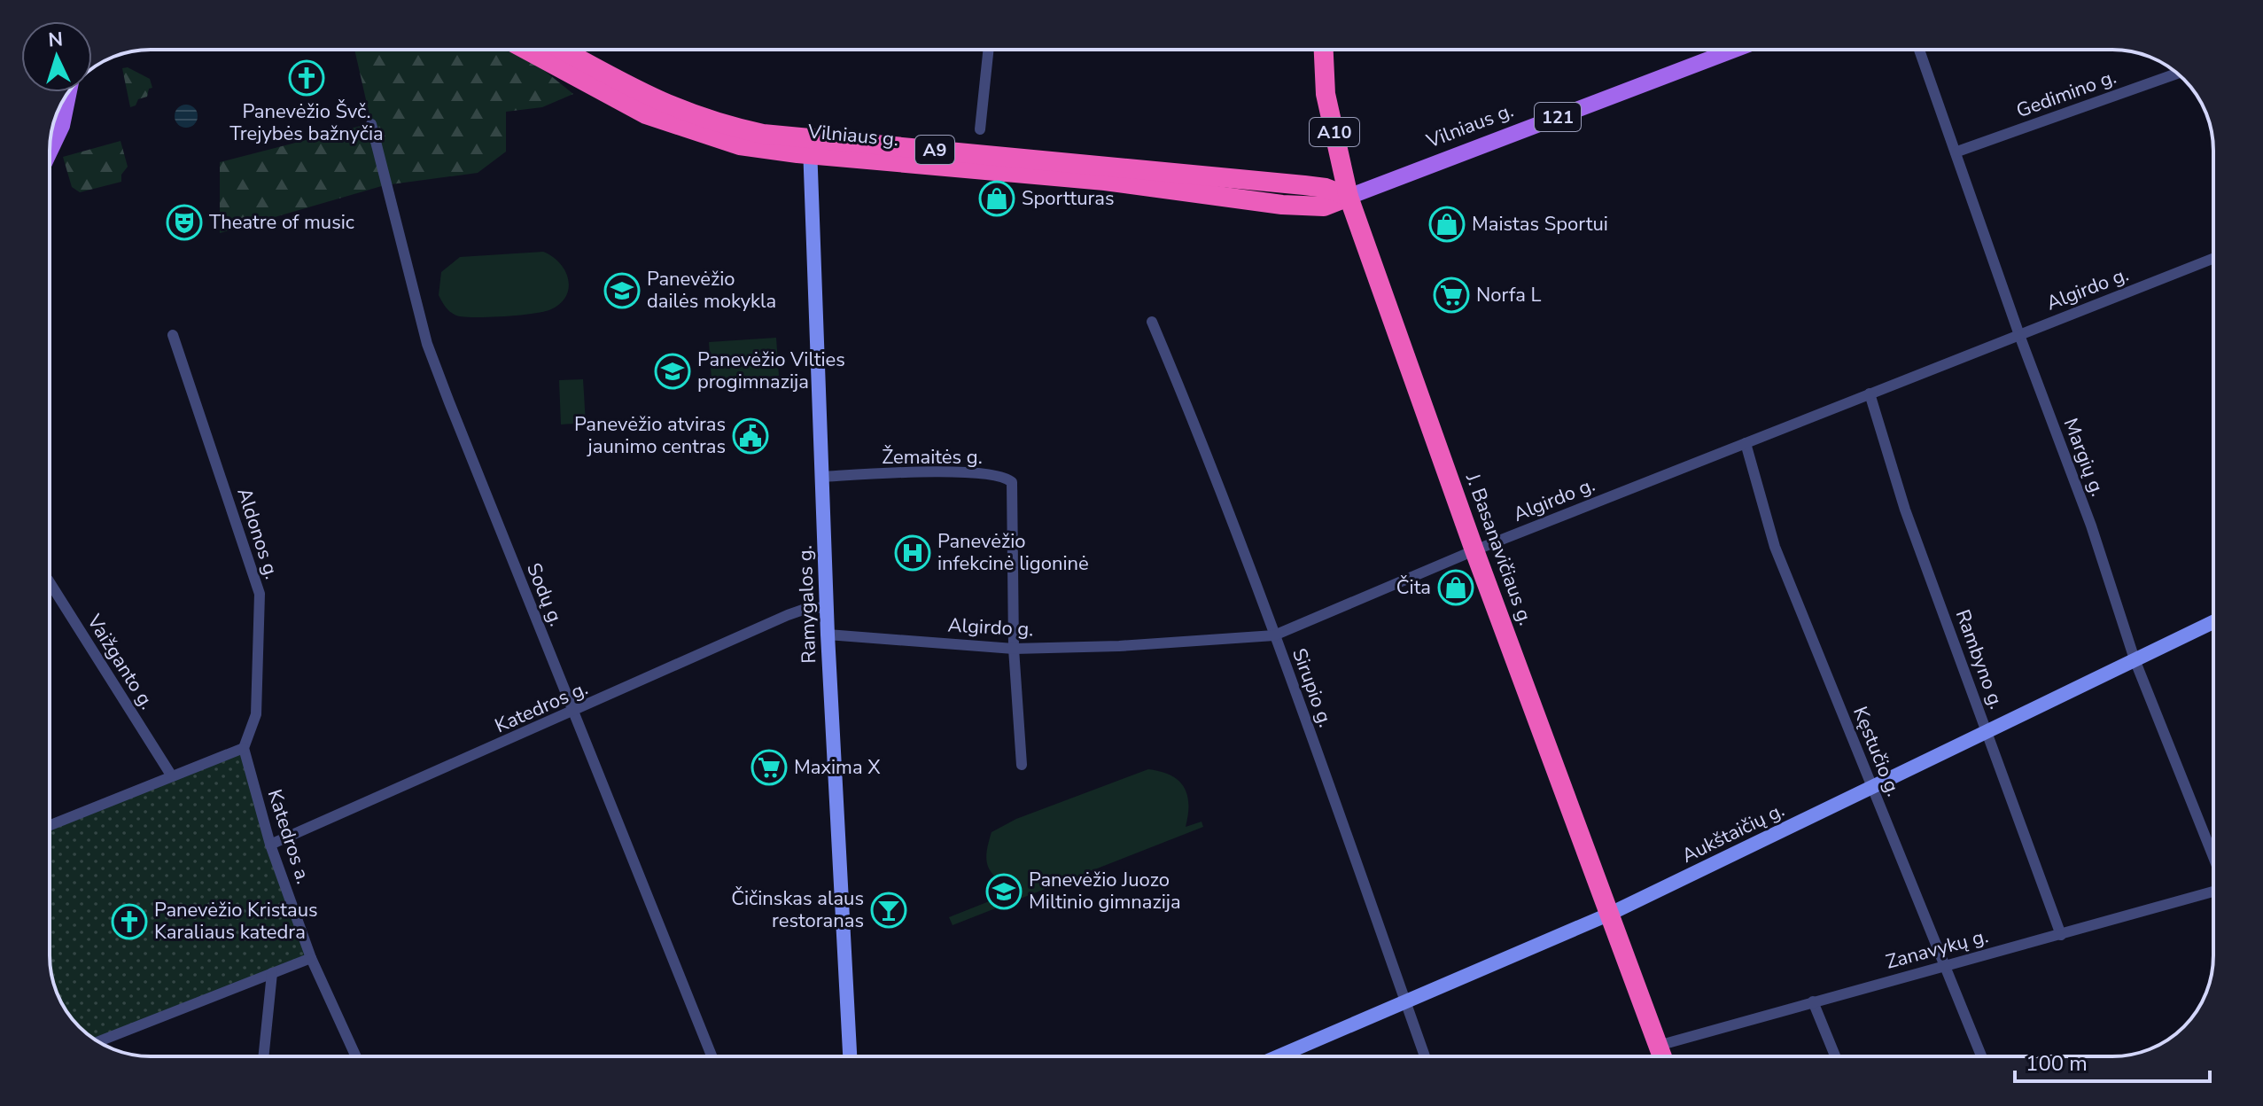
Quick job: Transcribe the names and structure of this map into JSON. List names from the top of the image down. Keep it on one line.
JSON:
{"streets":{"highway":["Vilniaus g.","A10","A9","J. Basanavičiaus g."],"main road":["121","Ramygalos g.","Aukštaičių g."],"street":["Gedimino g.","Algirdo g.","Žemaitės g.","Margių g.","Aldonos g.","Sodų g.","Rambyno g.","Vaižganto g.","Sirupio g.","Katedros g.","Kęstučio g.","Katedros a.","Zanavykų g."]},"crossings":[["Gedimino g.","Margių g."],["Vilniaus g.","J. Basanavičiaus g."],["Vilniaus g.","Ramygalos g."],["Algirdo g.","Žemaitės g."],["Algirdo g.","Margių g."],["Algirdo g.","J. Basanavičiaus g."],["Algirdo g.","Ramygalos g."],["Algirdo g.","Rambyno g."],["Algirdo g.","Sirupio g."],["Algirdo g.","Kęstučio g."],["Žemaitės g.","Ramygalos g."],["Margių g.","Aukštaičių g."],["Aldonos g.","Katedros a."],["J. Basanavičiaus g.","Aukštaičių g."],["J. Basanavičiaus g.","Zanavykų g."],["Sodų g.","Katedros g."],["Ramygalos g.","Katedros g."],["Rambyno g.","Aukštaičių g."],["Rambyno g.","Zanavykų g."],["Sirupio g.","Aukštaičių g."],["Katedros g.","Katedros a."],["Kęstučio g.","Aukštaičių g."],["Kęstučio g.","Zanavykų g."]],"places":{"church":["Panevėžio Švč. Trejybės bažnyčia","Panevėžio Kristaus Karaliaus katedra"],"shop":["Sportturas","Maistas Sportui","Čita"],"theatre":["Theatre of music"],"school or university":["Panevėžio dailės mokykla","Panevėžio Vilties progimnazija","Panevėžio Juozo Miltinio gimnazija"],"supermarket":["Norfa L","Maxima X"],"public building":["Panevėžio atviras jaunimo centras"],"hospital":["Panevėžio infekcinė ligoninė"],"bar":["Čičinskas alaus restoranas"]},"scale_bar":"100 m","north":"top"}
